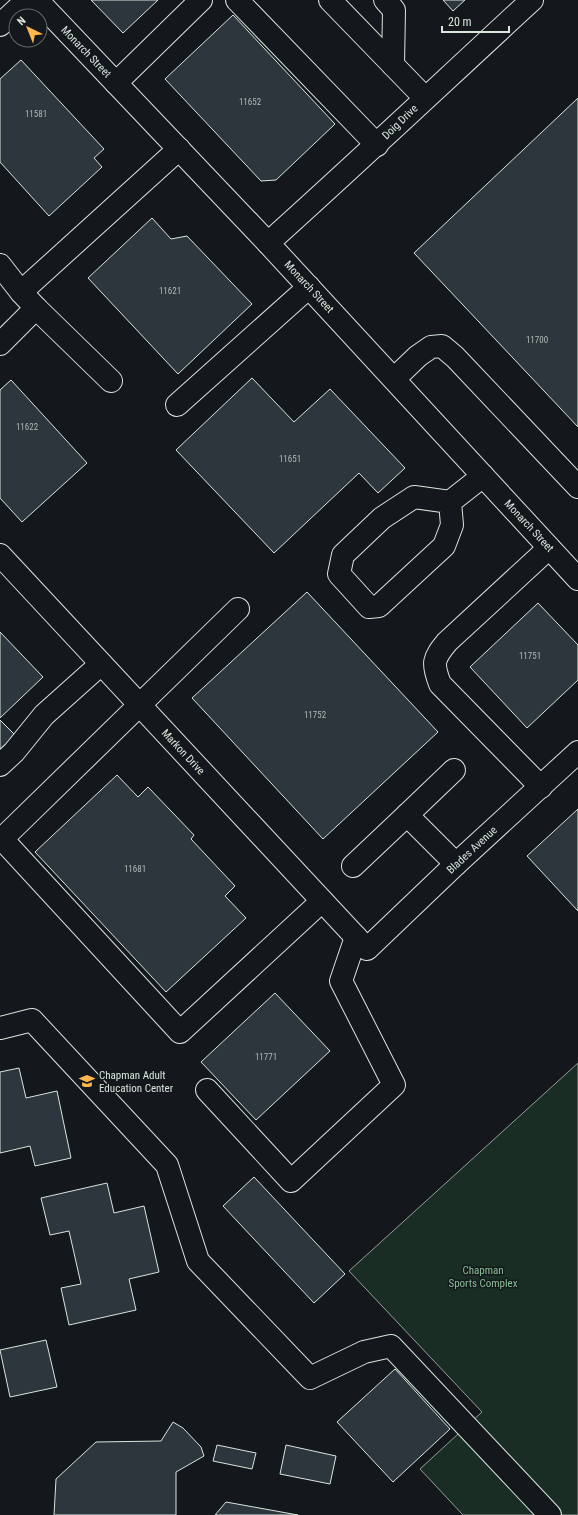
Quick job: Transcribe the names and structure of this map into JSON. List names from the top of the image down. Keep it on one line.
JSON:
{"streets":{"street":["Monarch Street","Doig Drive","Markon Drive","Blades Avenue"]},"crossings":[["Monarch Street","Doig Drive"],["Markon Drive","Blades Avenue"]],"parks":["Chapman Sports Complex"],"places":{"school or university":["Chapman Adult Education Center"]},"house_numbers":["11652","11581","11621","11700","11622","11651","11751","11752","11681","11771"],"scale_bar":"20 m","north":"top left"}
